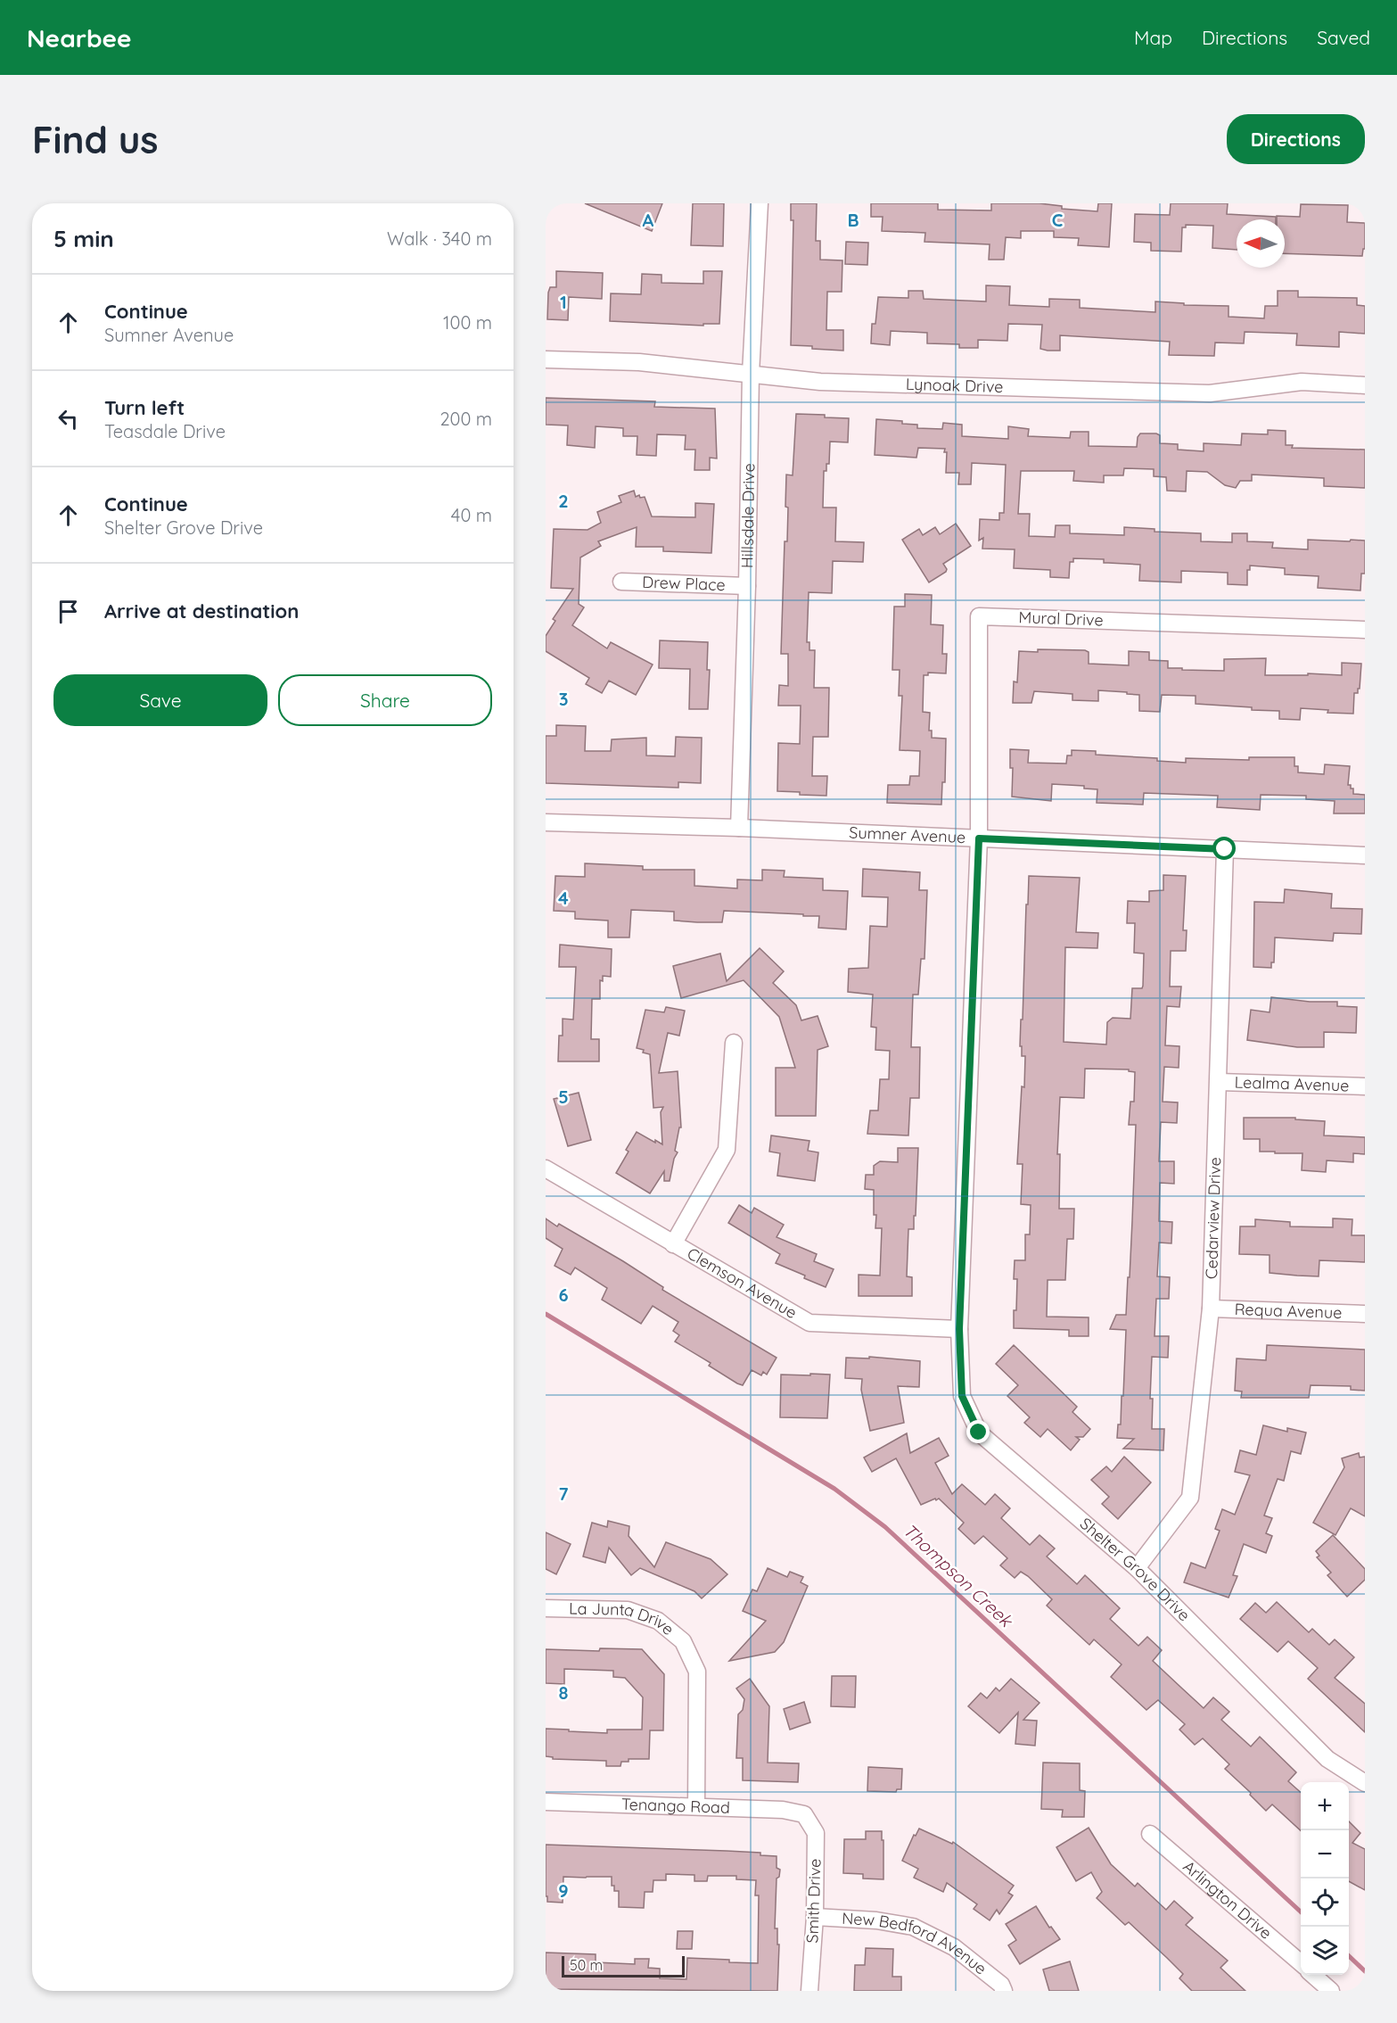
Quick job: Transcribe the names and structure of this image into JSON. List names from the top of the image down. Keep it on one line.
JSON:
{"streets":{"street":["Lynoak Drive","Hillsdale Drive","Drew Place","Mural Drive","Sumner Avenue","Lealma Avenue","Cedarview Drive","Clemson Avenue","Requa Avenue","Shelter Grove Drive","La Junta Drive","Tenango Road","Arlington Drive","Smith Drive","New Bedford Avenue"]},"crossings":[["Lynoak Drive","Hillsdale Drive"],["Hillsdale Drive","Drew Place"],["Hillsdale Drive","Sumner Avenue"],["Mural Drive","Sumner Avenue"],["Mural Drive","Shelter Grove Drive"],["Sumner Avenue","Cedarview Drive"],["Sumner Avenue","Shelter Grove Drive"],["Lealma Avenue","Cedarview Drive"],["Cedarview Drive","Requa Avenue"],["Cedarview Drive","Shelter Grove Drive"],["Clemson Avenue","Shelter Grove Drive"],["La Junta Drive","Tenango Road"],["Tenango Road","Smith Drive"],["Smith Drive","New Bedford Avenue"]],"water":["Thompson Creek"],"scale_bar":"50 m","north":"left","page":{"header":"Nearbee","nav":["Map","Directions","Saved"],"buttons":["Directions",["Save","Share"]],"title":"Find us","heading":["5 min","Walk · 340 m"],"list":[["Continue","Sumner Avenue","100 m"],["Turn left","Teasdale Drive","200 m"],["Continue","Shelter Grove Drive","40 m"],"Arrive at destination"],"map_buttons":["+","−"],"scale":"50 m"},"grid":{"columns":["A","B","C"],"rows":["1","2","3","4","5","6","7","8","9"]}}
